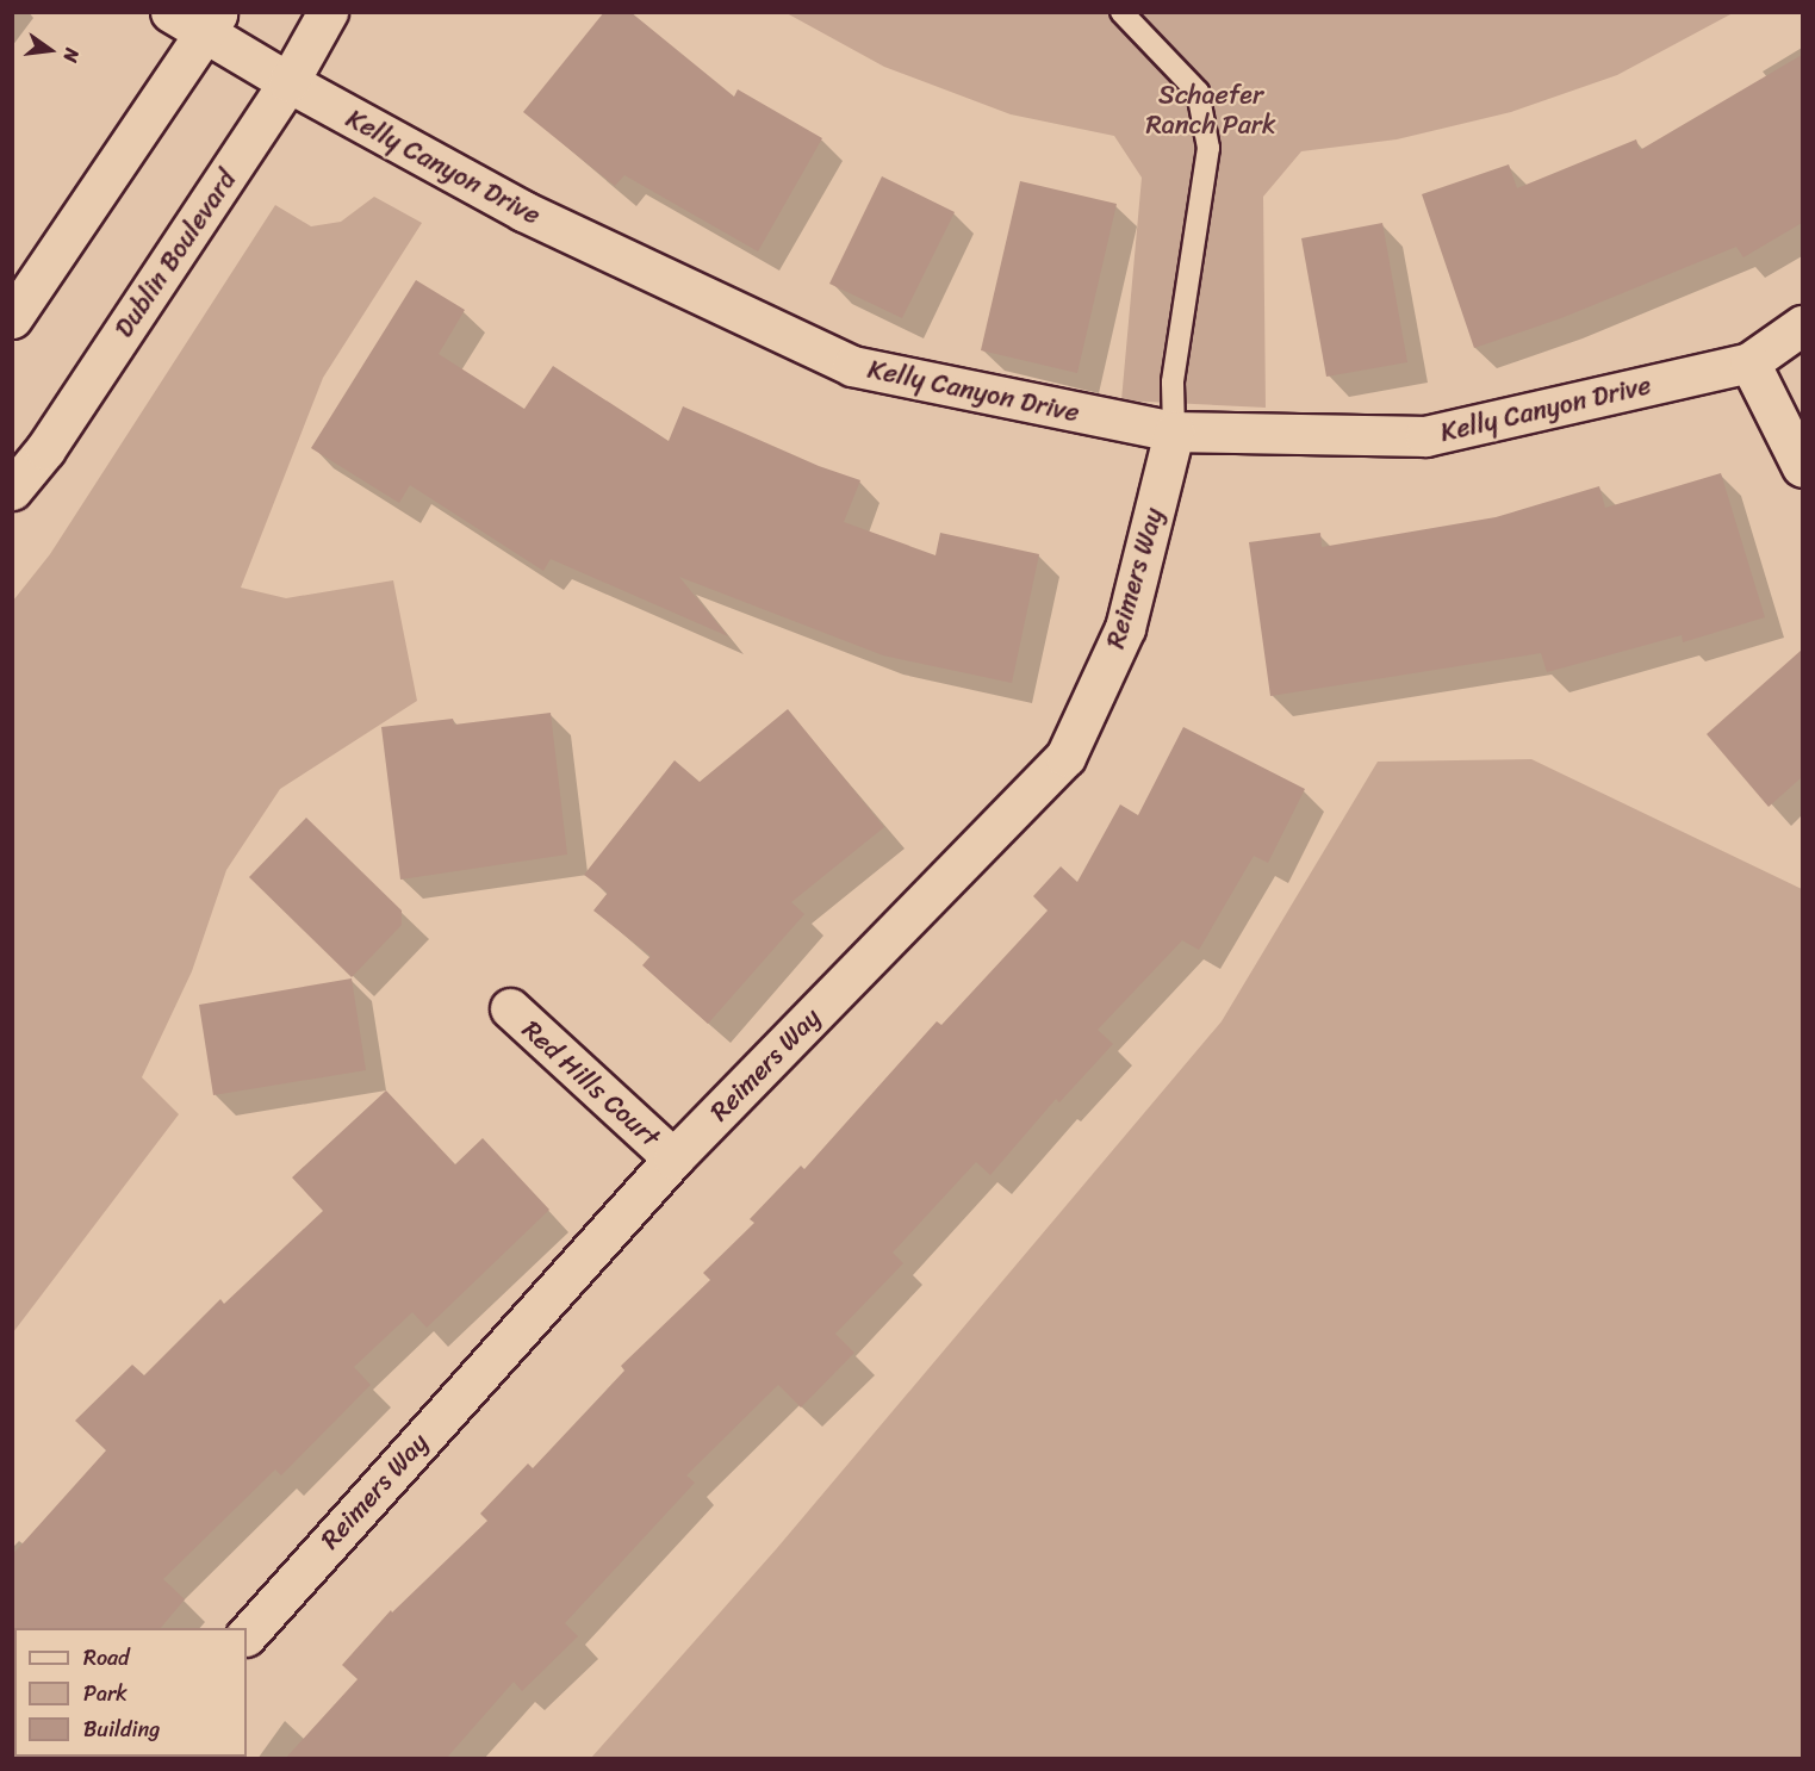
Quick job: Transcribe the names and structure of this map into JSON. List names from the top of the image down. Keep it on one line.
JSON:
{"streets":{"street":["Kelly Canyon Drive","Dublin Boulevard","Reimers Way","Red Hills Court"]},"crossings":[["Kelly Canyon Drive","Dublin Boulevard"],["Kelly Canyon Drive","Reimers Way"],["Reimers Way","Red Hills Court"]],"parks":["Schaefer Ranch Park"],"legend":["Road","Park","Building"],"north":"right"}
